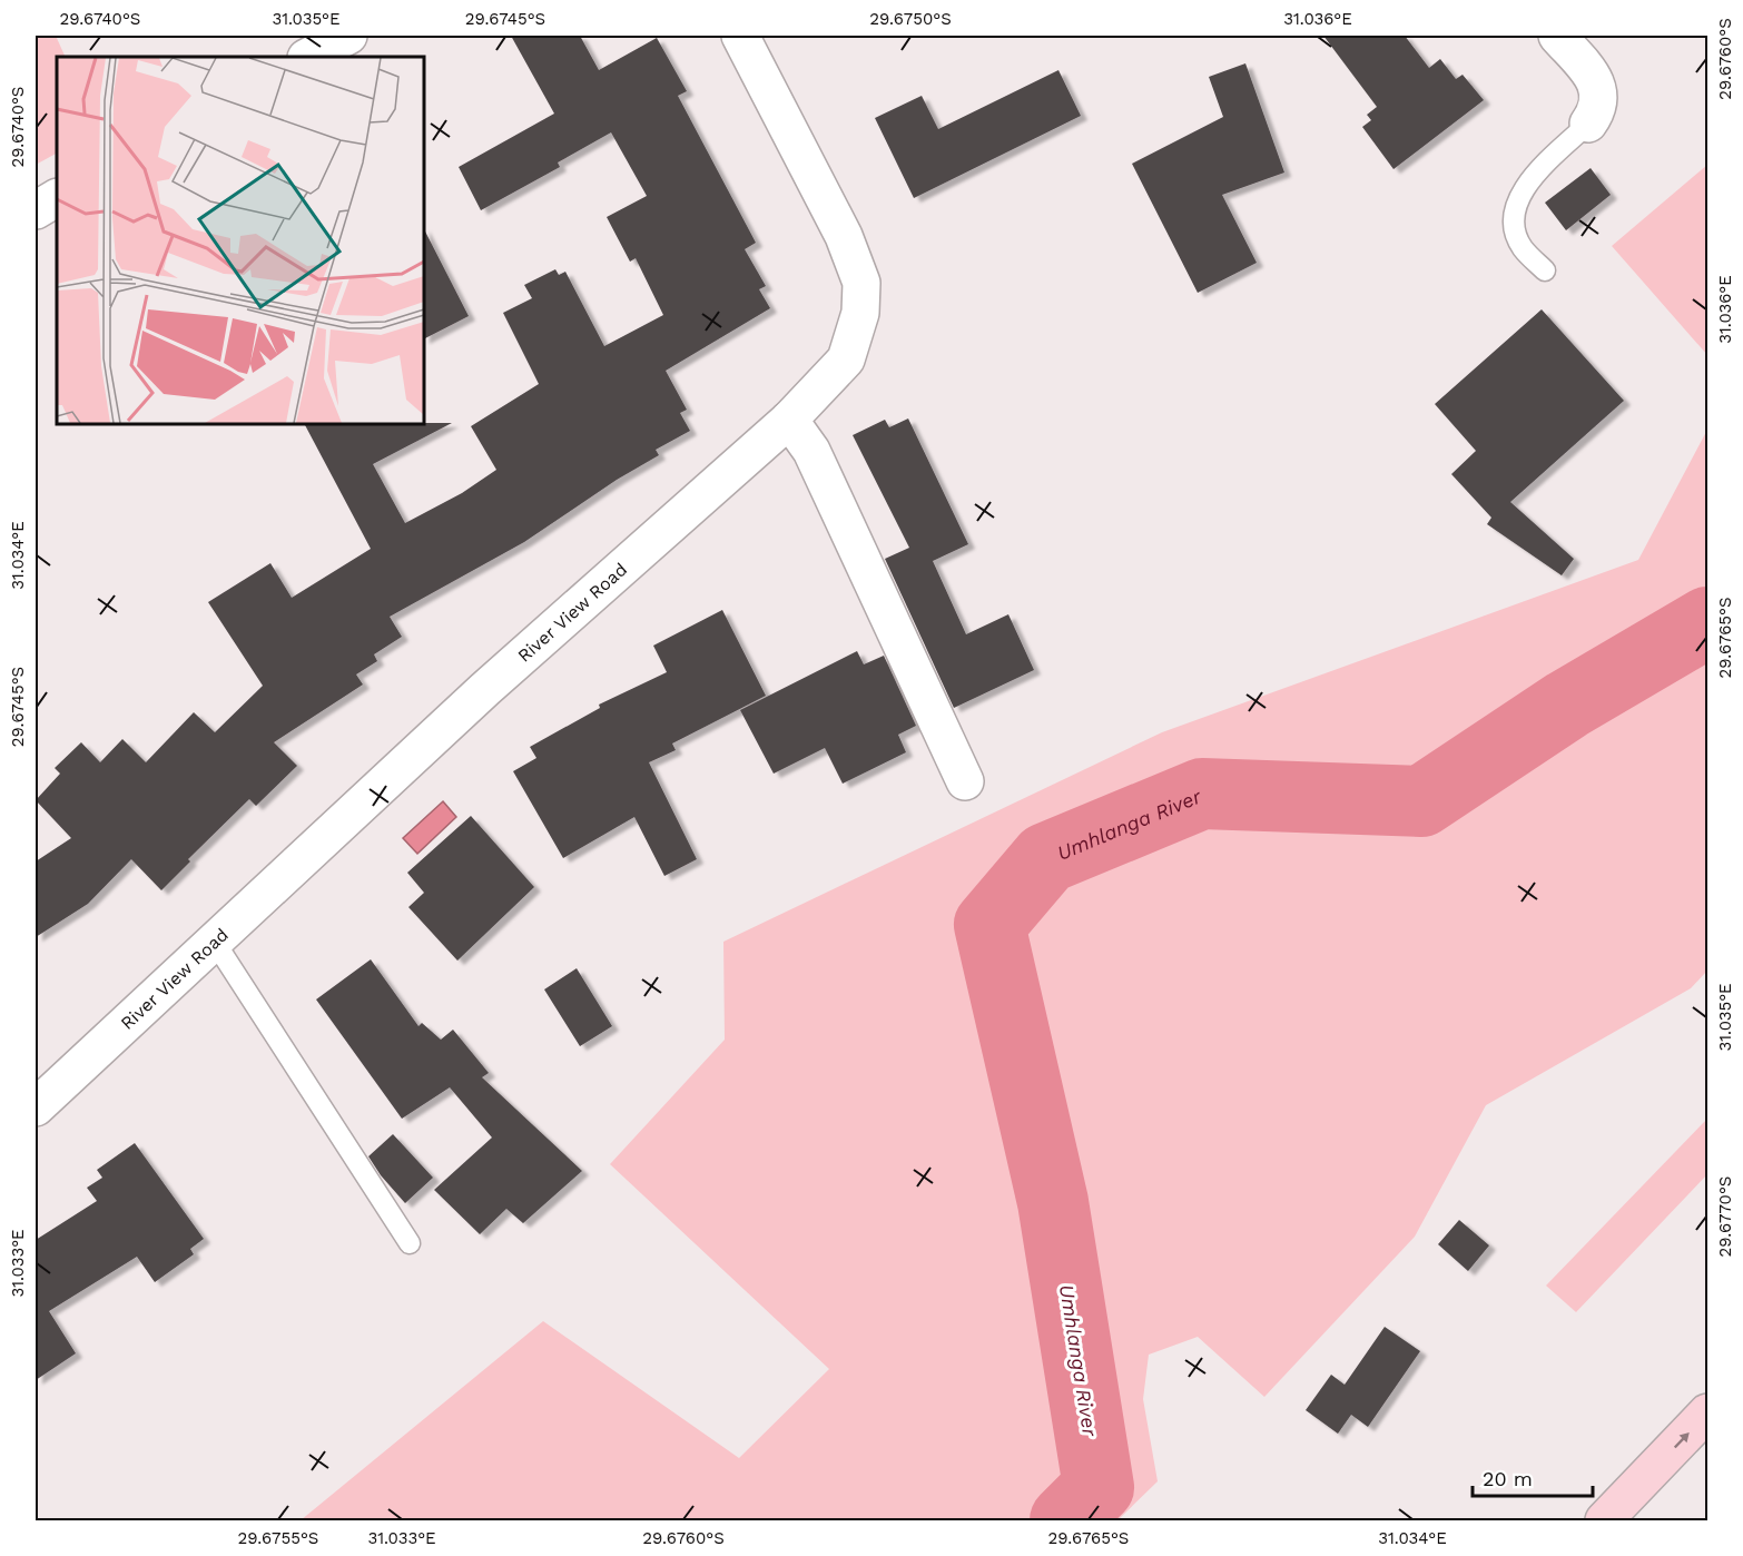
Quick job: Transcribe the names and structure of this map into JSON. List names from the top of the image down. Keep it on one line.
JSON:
{"streets":{"street":["River View Road"]},"water":["Umhlanga River"],"scale_bar":"20 m","coordinates":["29.6740°S","31.035°E","29.6745°S","29.6750°S","31.036°E","29.6760°S","31.034°E","29.6765°S","29.6770°S","31.033°E","29.6755°S"]}
